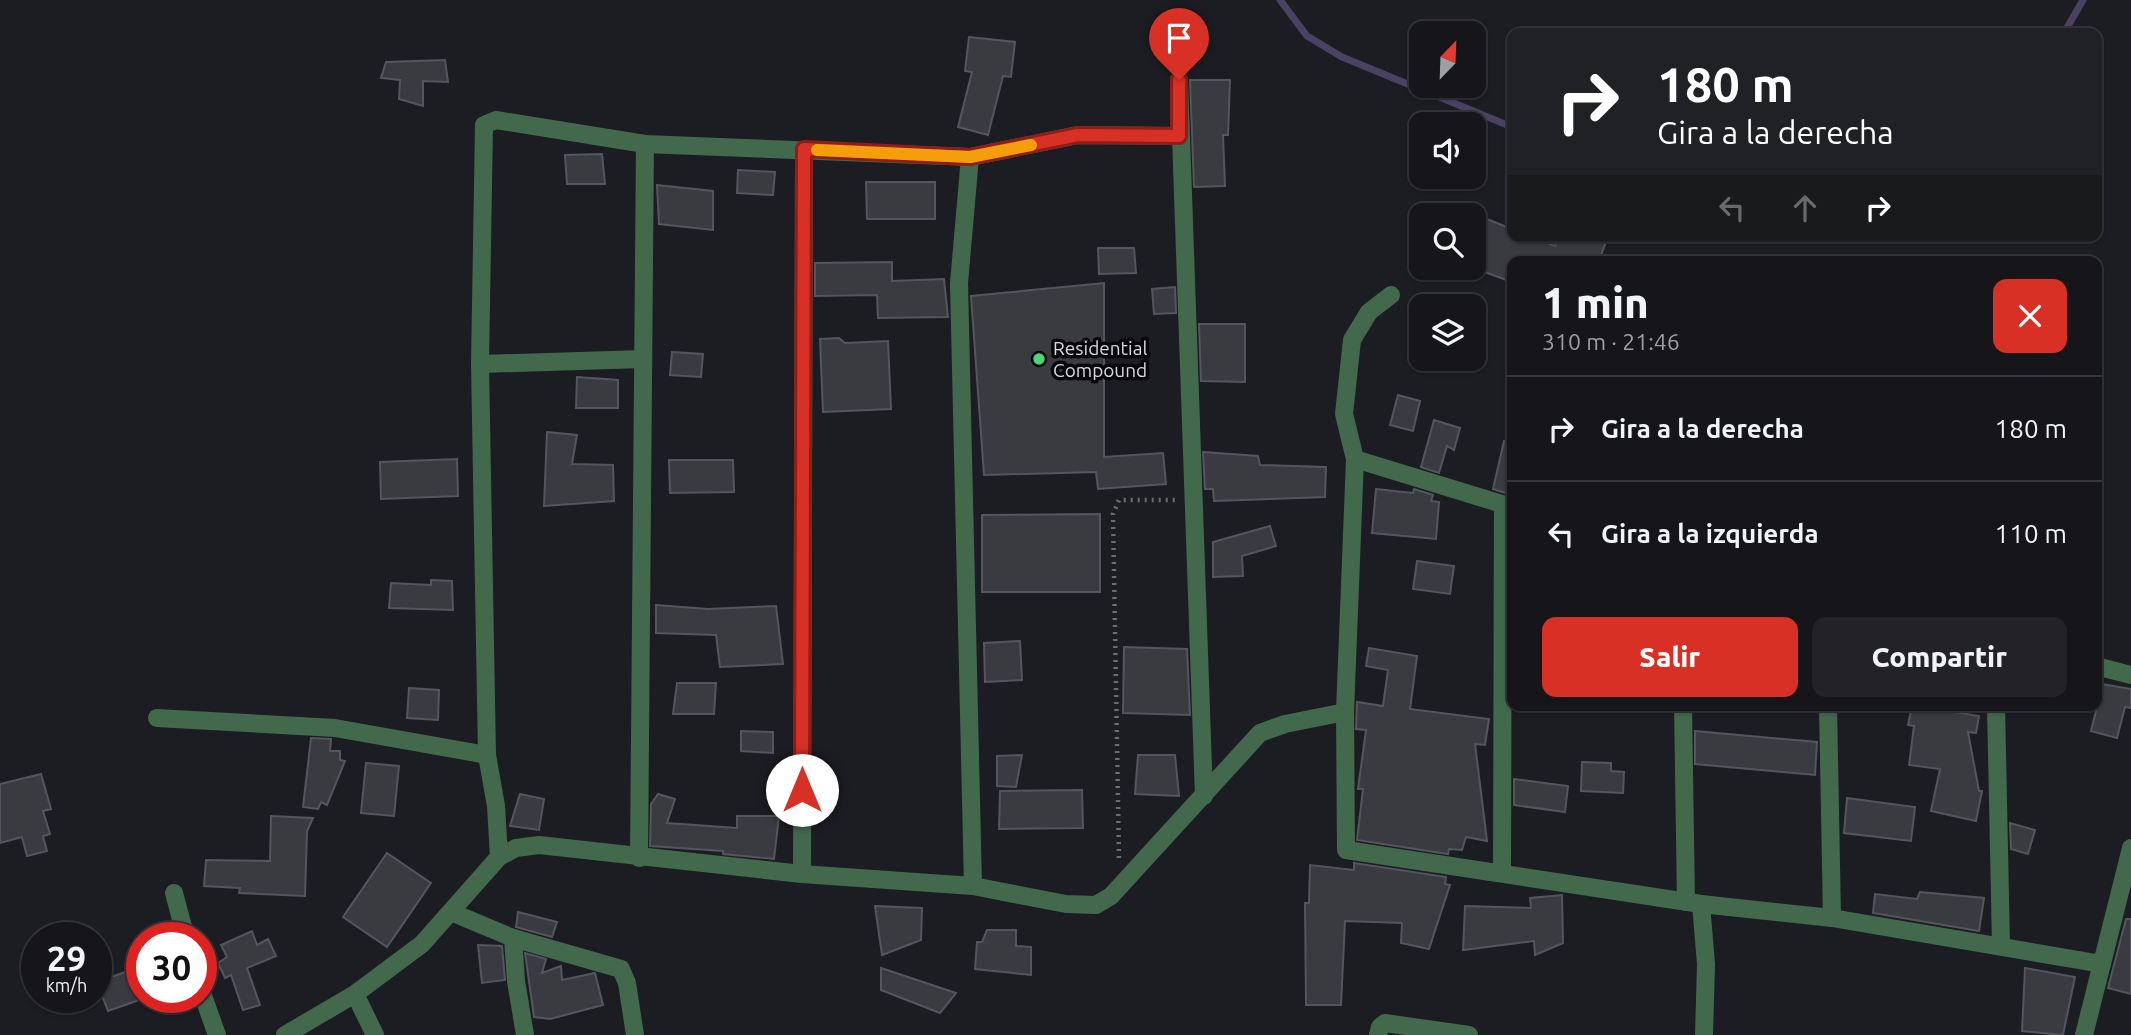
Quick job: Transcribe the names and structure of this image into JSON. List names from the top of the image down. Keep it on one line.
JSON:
{"places":["Residential Compound"],"north":"top right","page":{"turn":["180 m","Gira a la derecha"],"heading":["1 min","310 m · 21:46"],"list":[{"name":"Gira a la derecha","value":"180 m"},{"name":"Gira a la izquierda","value":"110 m"}],"buttons":["Salir","Compartir"],"speed":"29 km/h","limit":"30"}}
